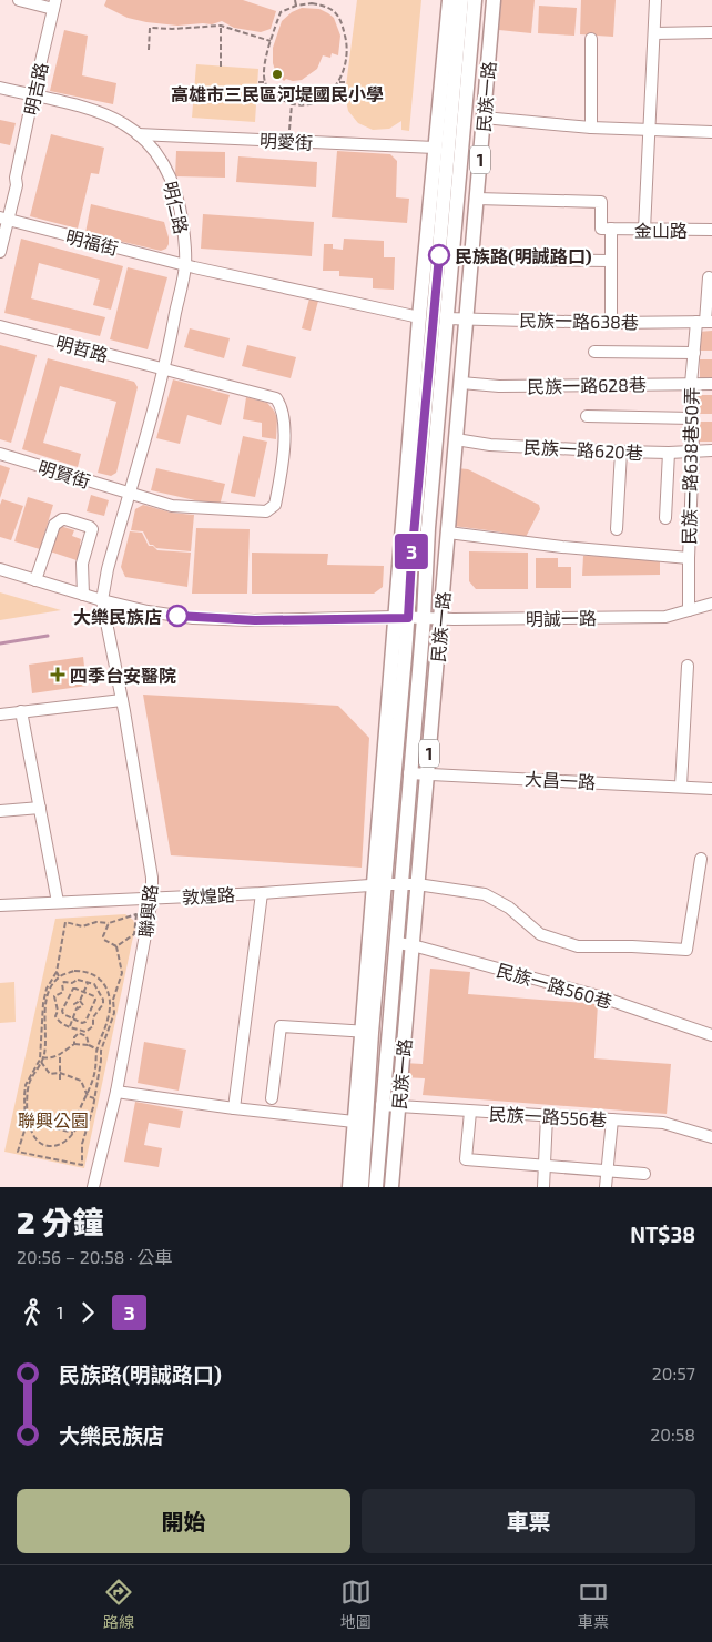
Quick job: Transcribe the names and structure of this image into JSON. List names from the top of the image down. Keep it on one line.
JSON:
{"streets":{"main road":["民族一路","1"],"street":["明吉路","明愛街","明仁路","金山路","明福街","民族一路638巷","明哲路","民族一路628巷","民族一路620巷","民族一路638巷50弄","明賢街","明誠一路","大昌一路","敦煌路","聯興路","民族一路560巷","民族一路556巷"]},"crossings":[["明吉路","明仁路"],["明吉路","明福街"],["民族一路","明愛街"],["民族一路","明福街"],["民族一路","民族一路638巷"],["民族一路","民族一路628巷"],["民族一路","民族一路620巷"],["民族一路","明誠一路"],["民族一路","大昌一路"],["民族一路","敦煌路"],["民族一路","民族一路560巷"],["民族一路","民族一路556巷"],["明愛街","明仁路"],["明仁路","明福街"],["明仁路","明哲路"],["明仁路","明賢街"],["明仁路","明誠一路"],["明仁路","聯興路"],["民族一路638巷","民族一路638巷50弄"],["民族一路628巷","民族一路638巷50弄"],["民族一路620巷","民族一路638巷50弄"],["民族一路638巷50弄","明誠一路"],["明誠一路","聯興路"],["敦煌路","聯興路"]],"parks":["聯興公園"],"places":{"other":["高雄市三民區河堤國民小學","民族路(明誠路口)","大樂民族店"],"health":["四季台安醫院"]},"lines":["bus line 3"],"page":{"on_map":"3","heading":["2 分鐘","20:56 – 20:58 · 公車","NT$38"],"legs":["1","3"],"list":[{"name":"民族路(明誠路口)","value":"20:57"},{"name":"大樂民族店","value":"20:58"}],"buttons":["開始","車票"],"tabs":["路線","地圖","車票"]}}
